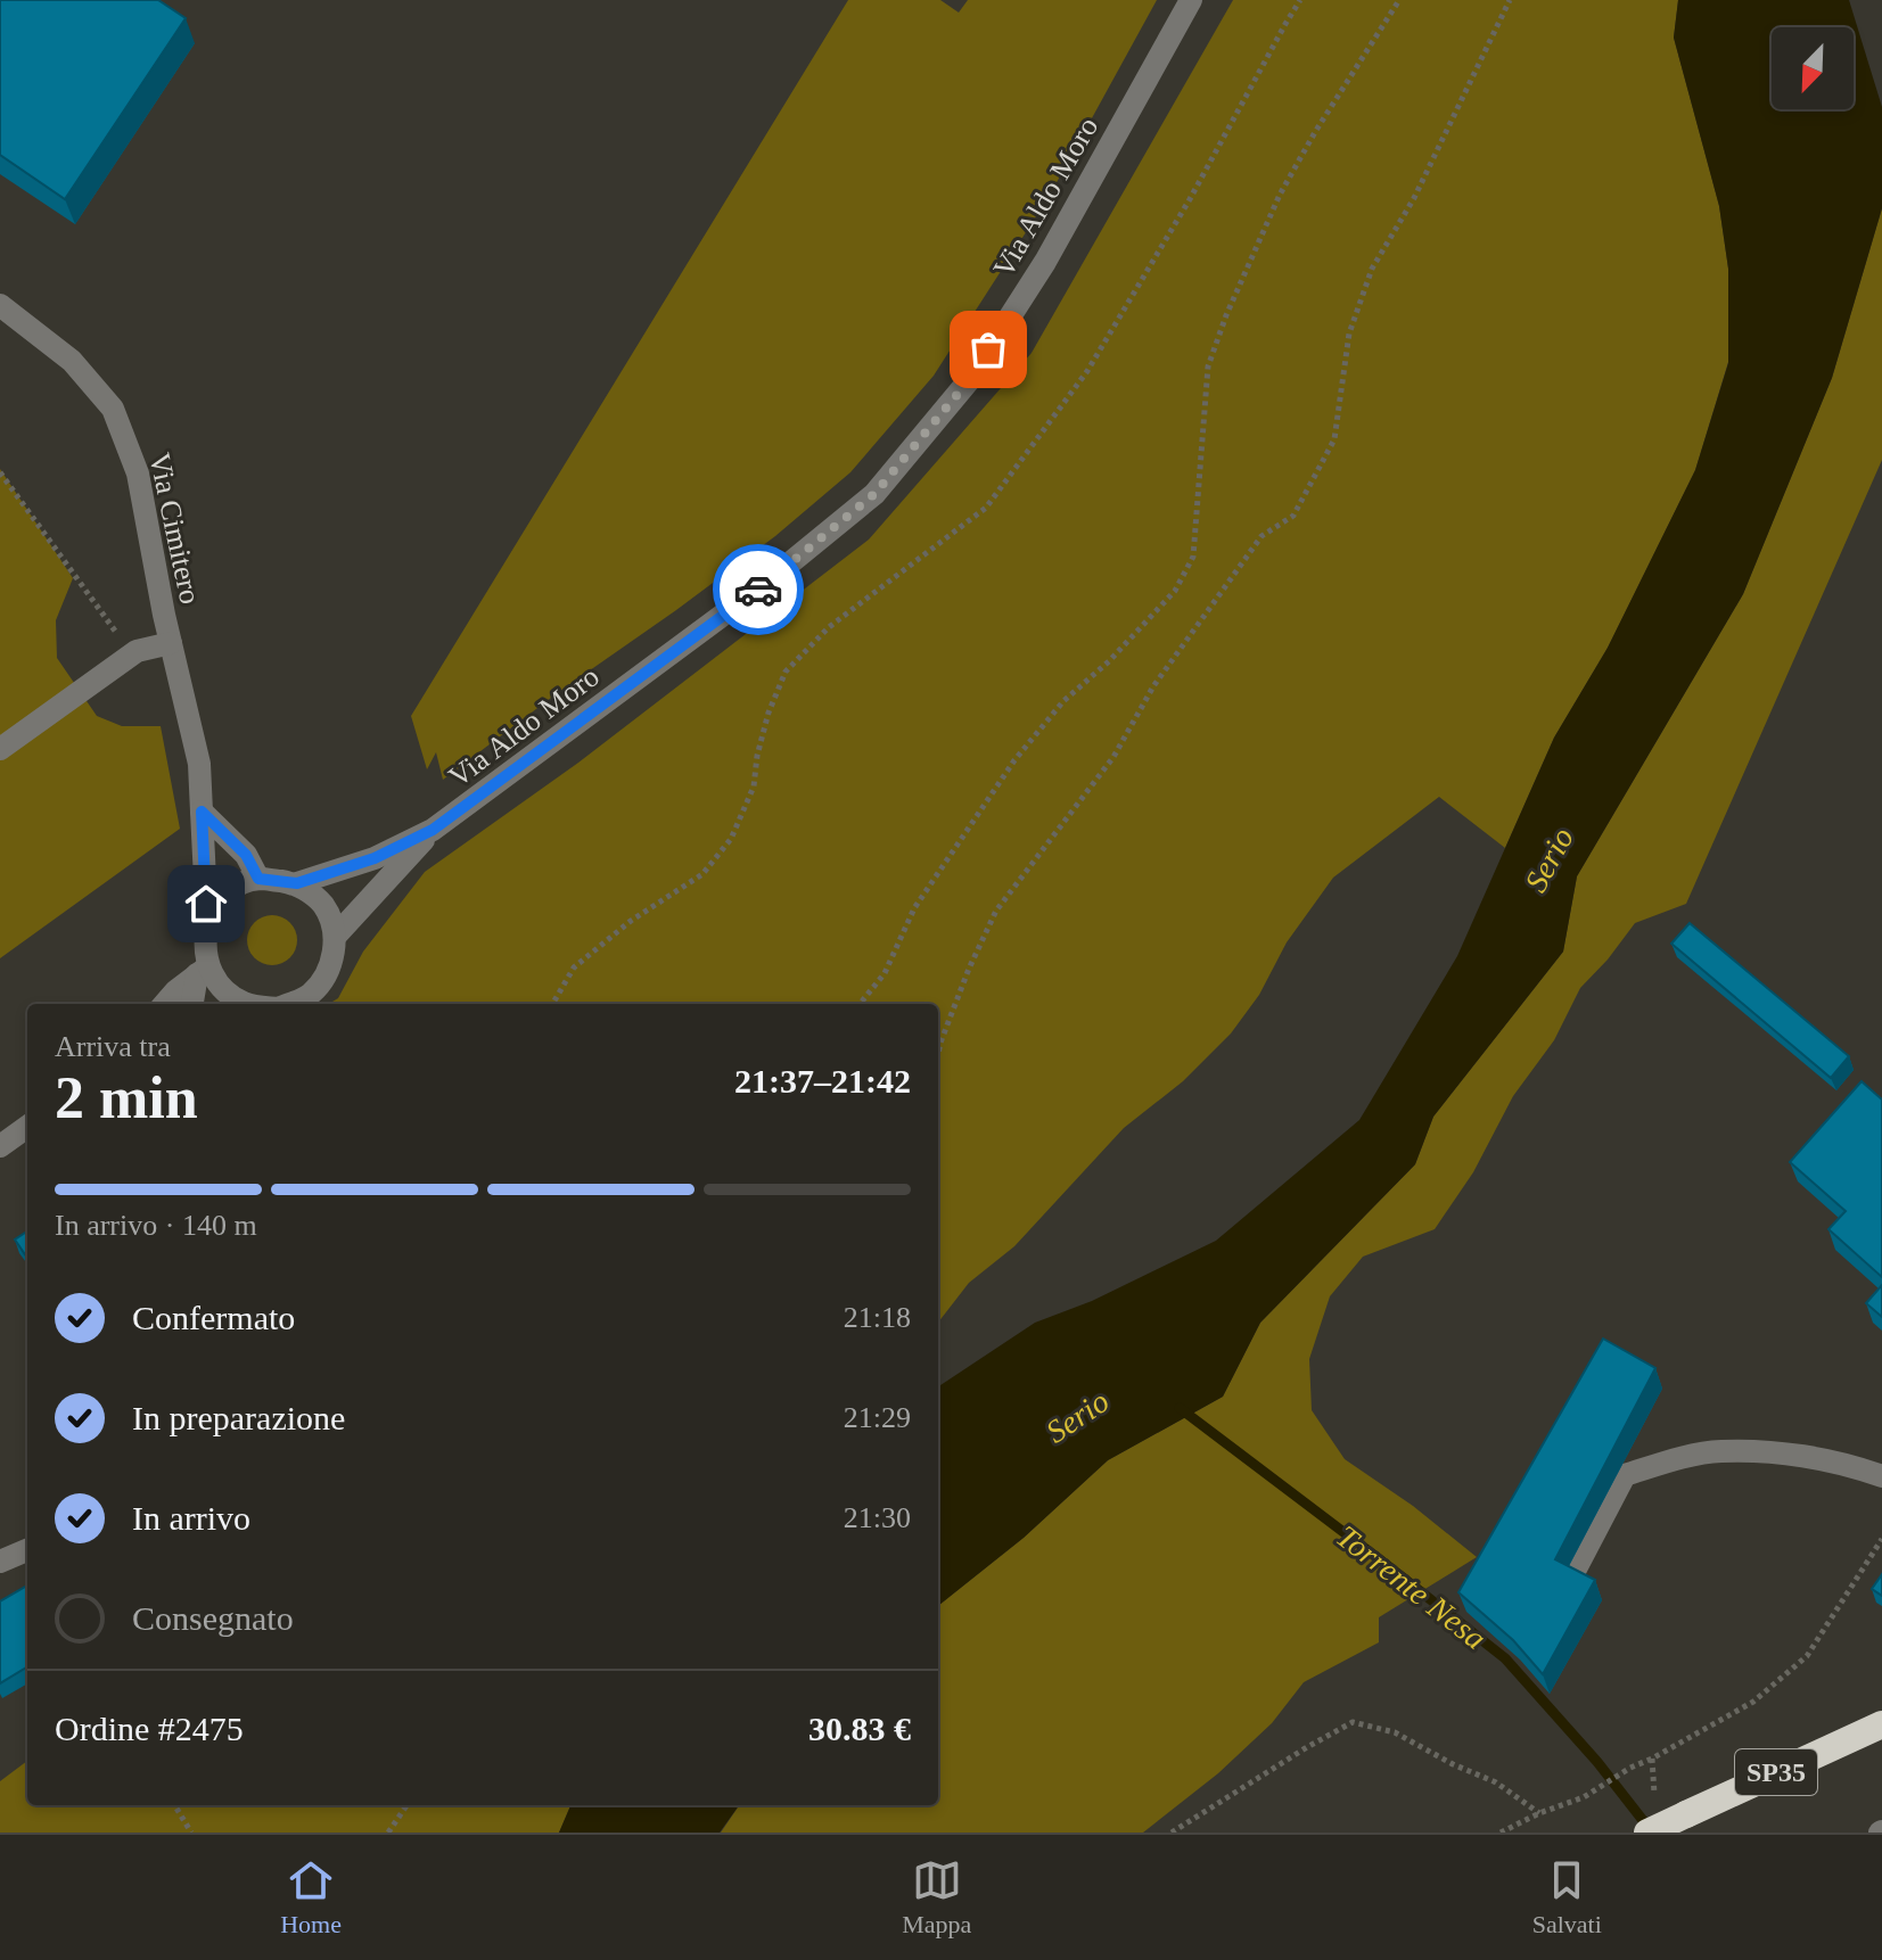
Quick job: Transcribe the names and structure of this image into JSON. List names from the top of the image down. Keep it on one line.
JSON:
{"streets":{"highway":["SP35"],"street":["Via Aldo Moro","Via Cimitero"]},"crossings":[["Via Aldo Moro","Via Cimitero"]],"water":["Serio","Torrente Nesa"],"north":"bottom left","page":{"heading":["2 min","Arriva tra","21:37–21:42"],"panel":["Ordine #2475","30.83 €"],"bar":"In arrivo · 140 m","list":[["Confermato","21:18"],["In preparazione","21:29"],["In arrivo","21:30"],"Consegnato"],"tabs":["Home","Mappa","Salvati"]}}
